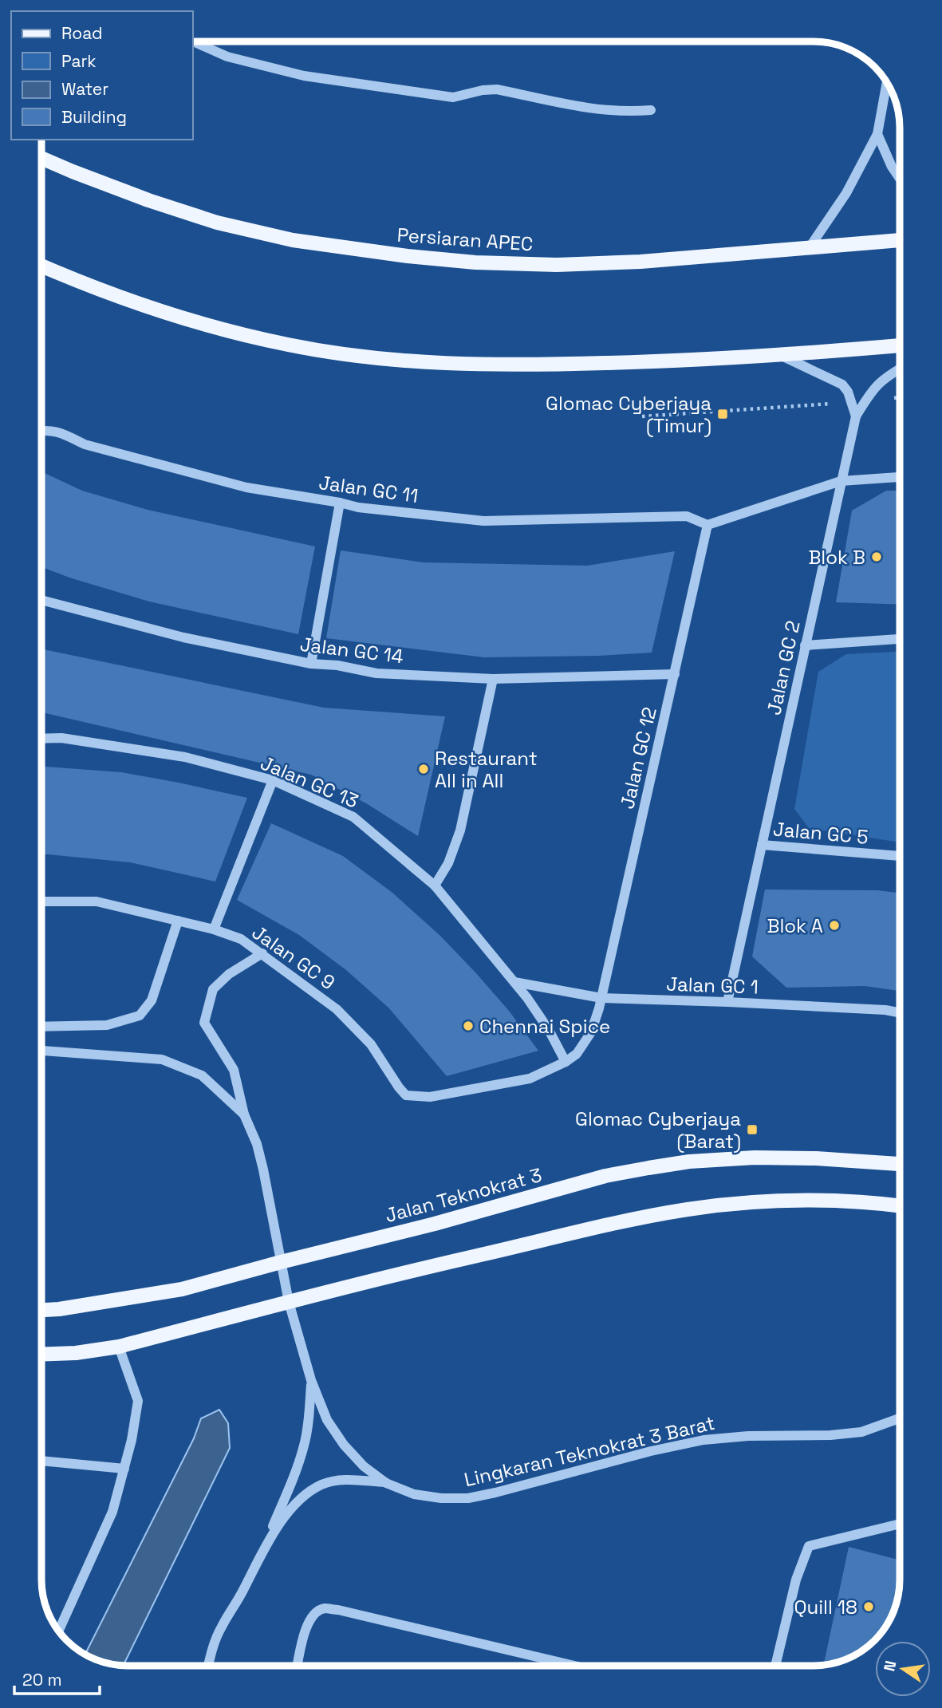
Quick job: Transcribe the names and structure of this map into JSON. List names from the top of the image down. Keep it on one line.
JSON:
{"streets":{"main road":["Persiaran APEC","Jalan Teknokrat 3"],"street":["Jalan GC 11","Jalan GC 14","Jalan GC 2","Jalan GC 12","Jalan GC 13","Jalan GC 5","Jalan GC 9","Jalan GC 1","Lingkaran Teknokrat 3 Barat"]},"crossings":[["Jalan GC 11","Jalan GC 12"],["Jalan GC 14","Jalan GC 12"],["Jalan GC 2","Jalan GC 5"],["Jalan GC 2","Jalan GC 1"],["Jalan GC 12","Jalan GC 13"],["Jalan GC 12","Jalan GC 9"],["Jalan GC 12","Jalan GC 1"],["Jalan GC 13","Jalan GC 1"],["Jalan Teknokrat 3","Lingkaran Teknokrat 3 Barat"]],"places":{"transit":["Glomac Cyberjaya (Timur)","Glomac Cyberjaya (Barat)"],"other":["Blok B","Restaurant All in All","Blok A","Chennai Spice","Quill 18"]},"legend":["Road","Park","Water","Building"],"scale_bar":"20 m","north":"left"}
